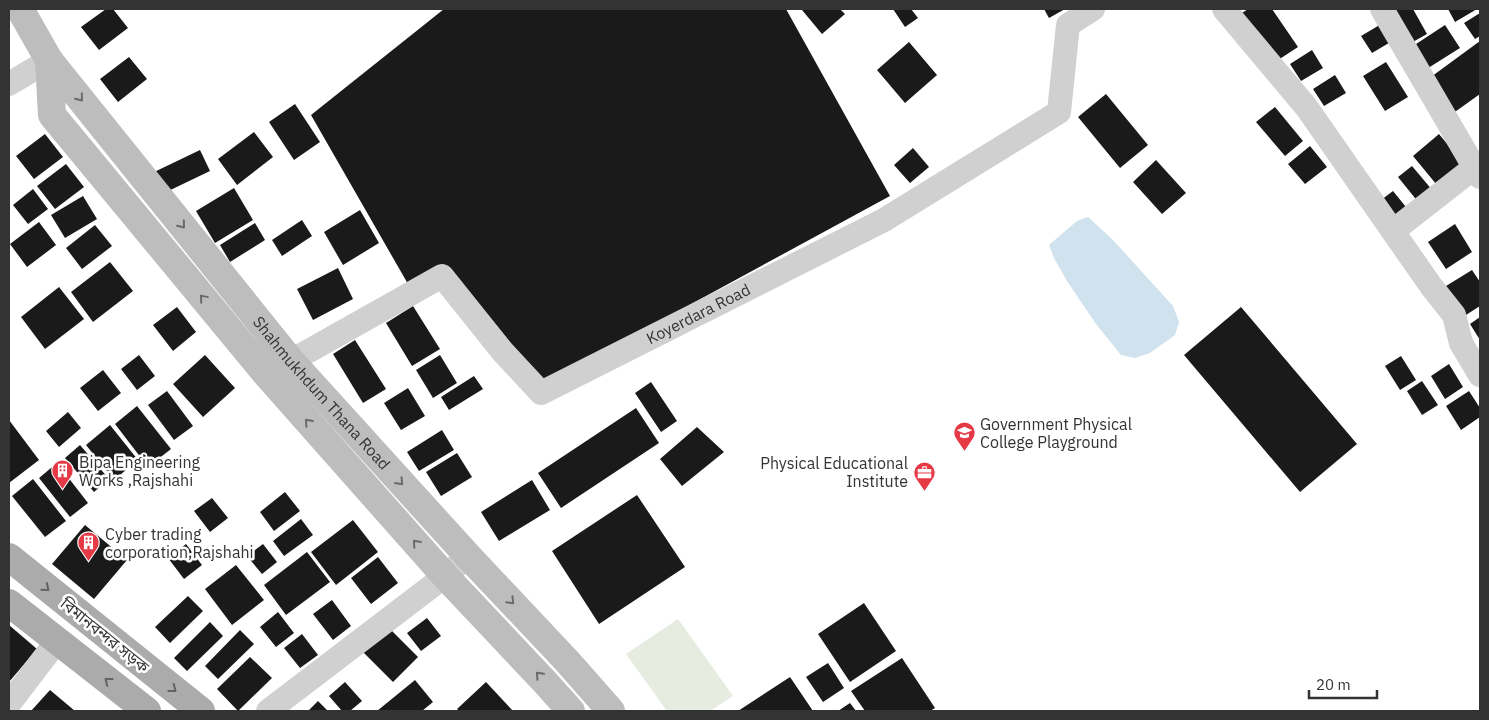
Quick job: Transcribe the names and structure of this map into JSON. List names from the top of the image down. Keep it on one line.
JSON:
{"streets":{"main road":["Shahmukhdum Thana Road","বিমানবন্দর সড়ক"],"street":["Koyerdara Road"]},"crossings":[["Koyerdara Road","Shahmukhdum Thana Road"]],"places":{"school or university":["Government Physical College Playground"],"building":["Bipa Engineering Works ,Rajshahi","Cyber trading corporation,Rajshahi"],"office":["Physical Educational Institute"]},"scale_bar":"20 m"}
